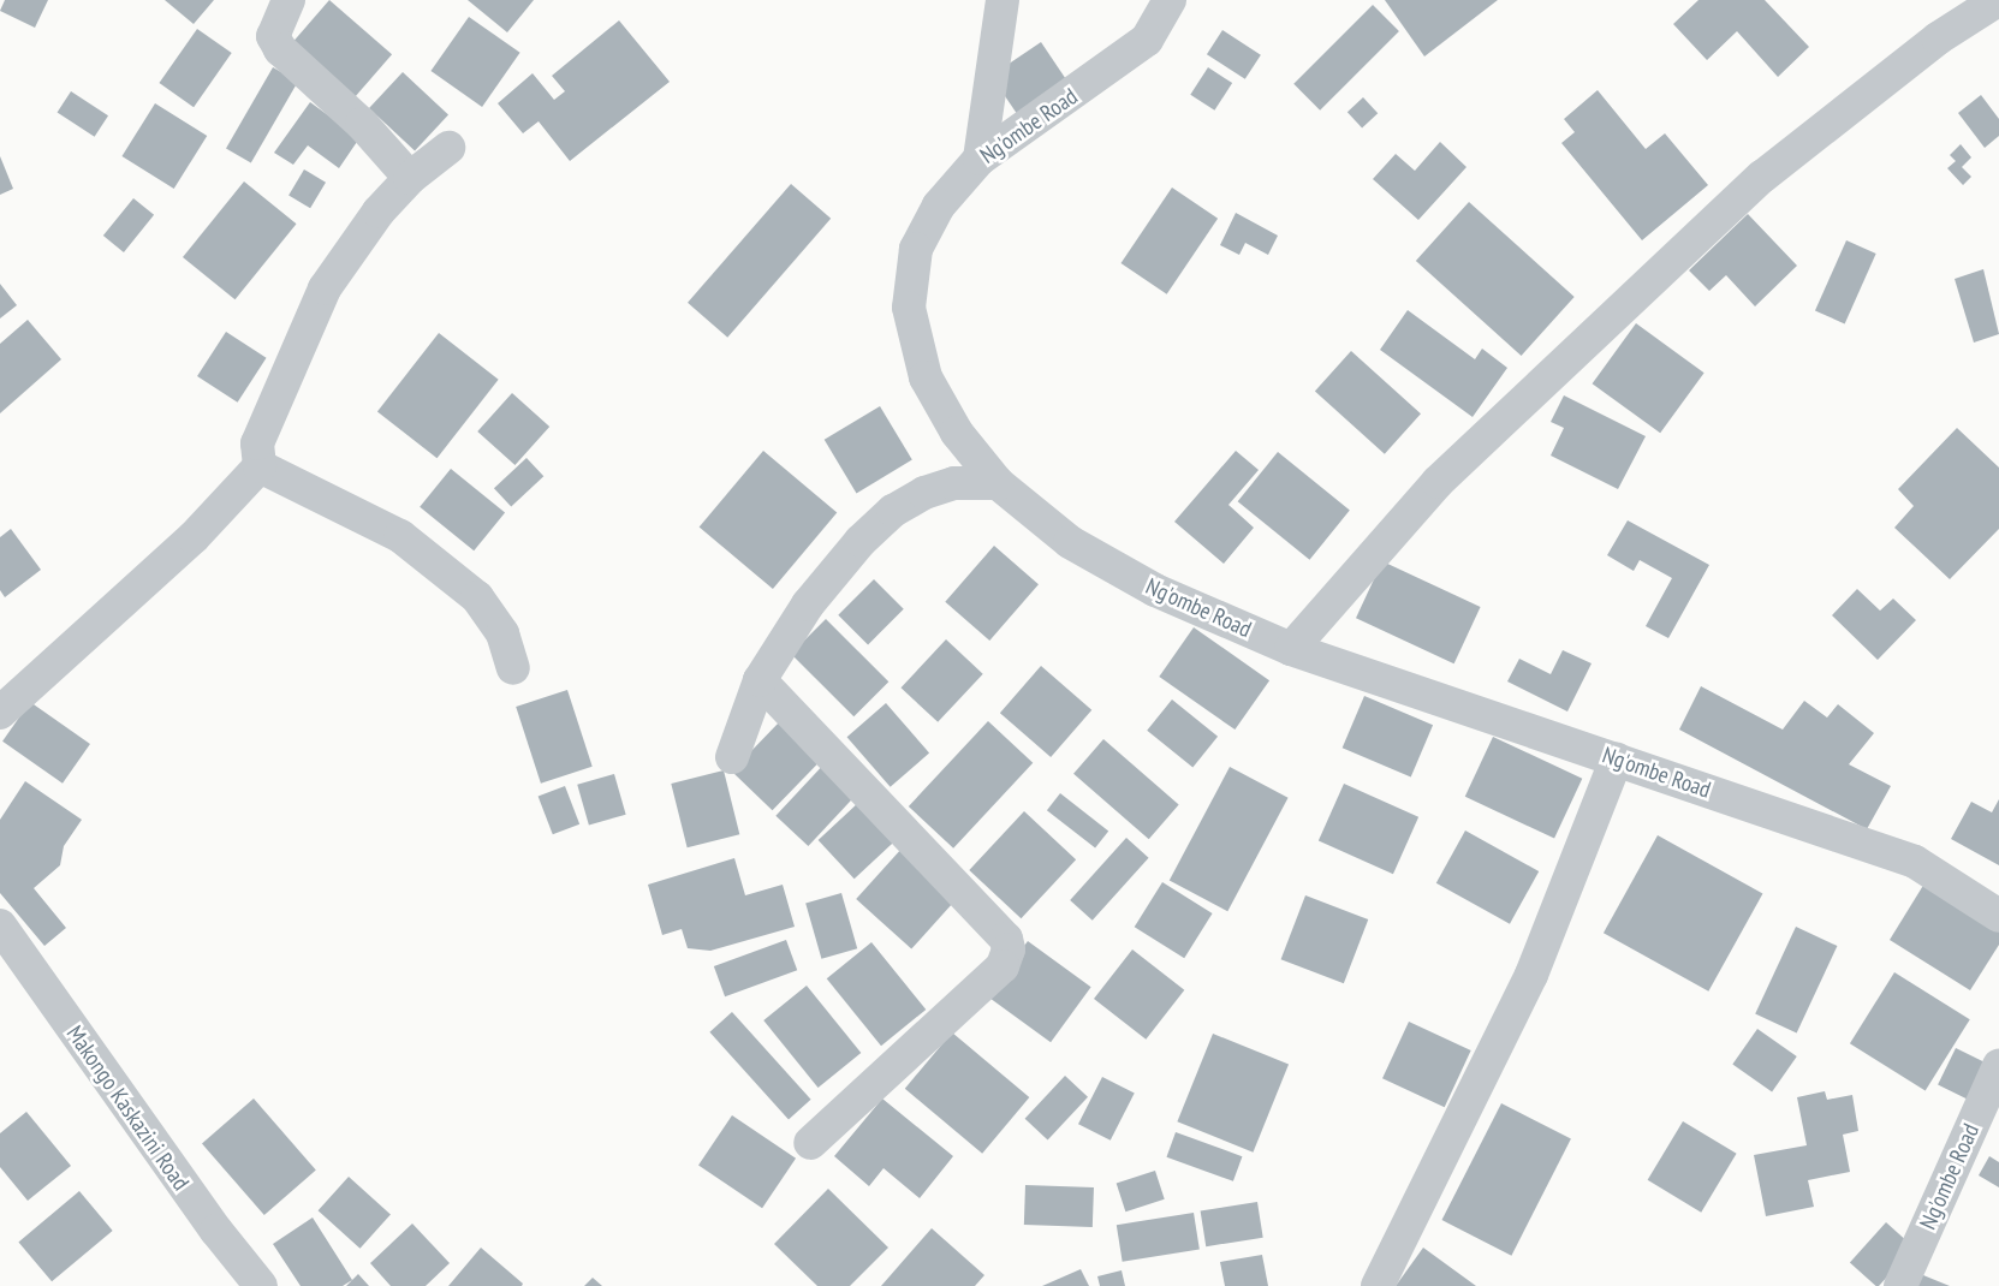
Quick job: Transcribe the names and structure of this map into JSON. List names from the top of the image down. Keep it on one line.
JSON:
{"streets":{"street":["Ng'ombe Road","Makongo Kaskazini Road"]}}
